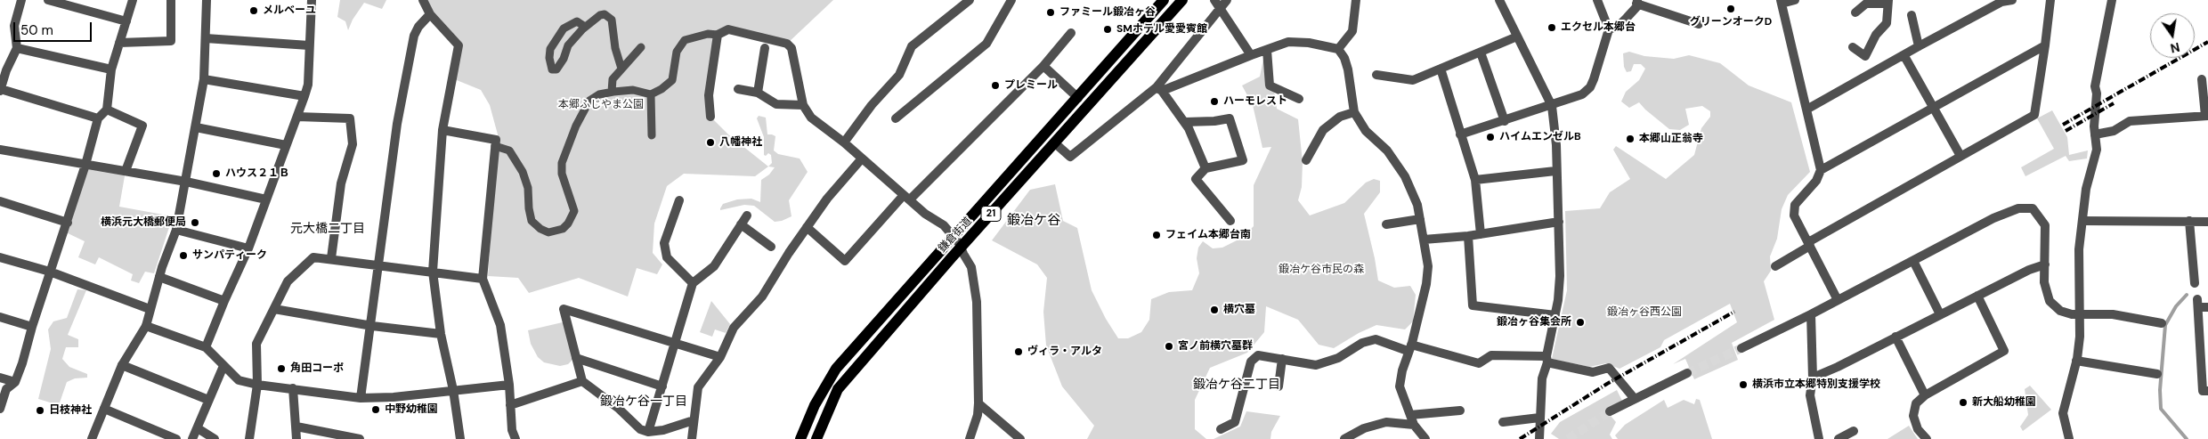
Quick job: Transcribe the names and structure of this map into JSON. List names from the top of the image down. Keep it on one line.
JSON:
{"streets":{"main road":["21","鎌倉街道"]},"districts":["鍛冶ケ谷","元大橋二丁目","鍛冶ケ谷二丁目","鍛冶ケ谷一丁目"],"parks":["本郷ふじやま公園","鍛冶ケ谷市民の森","鍛冶ヶ谷西公園"],"places":["グリーンオークD","メルベーユ","ファミール鍛冶ヶ谷","エクセル本郷台","SMホテル愛愛賓館","プレミール","ハーモレスト","ハイムエンゼルB","本郷山正翁寺","八幡神社","ハウス２１Ｂ","横浜元大橋郵便局","フェイム本郷台南","サンパティーク","横穴墓","鍛冶ヶ谷集会所","宮ノ前横穴墓群","ヴィラ・アルタ","角田コーポ","横浜市立本郷特別支援学校","新大船幼稚園","中野幼稚園","日枝神社"],"scale_bar":"50 m","north":"bottom"}
